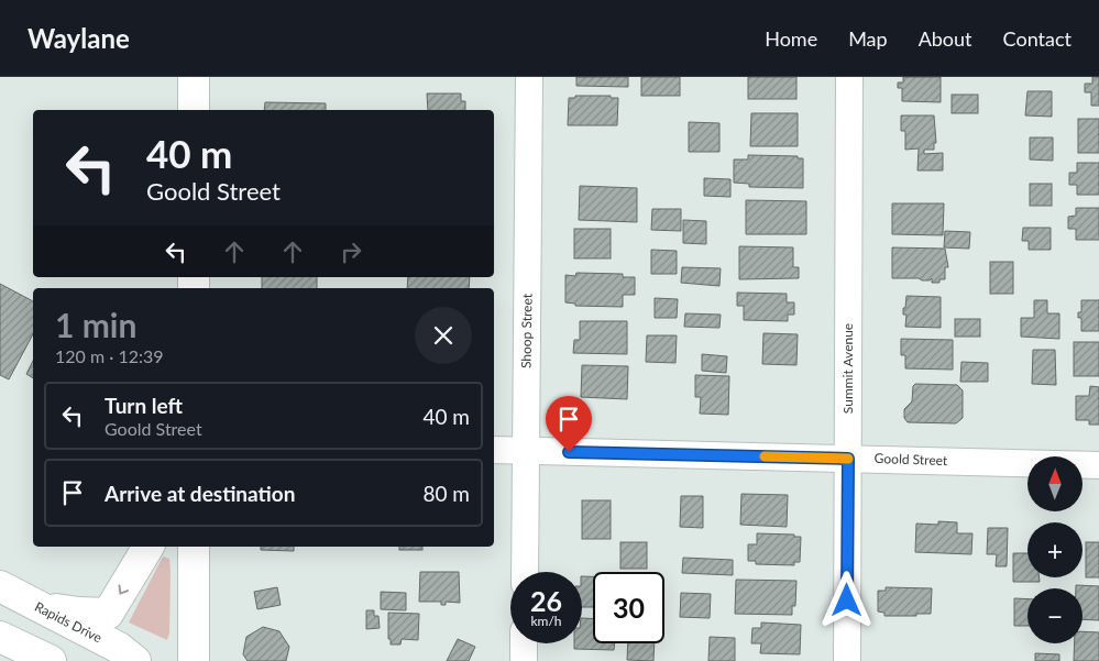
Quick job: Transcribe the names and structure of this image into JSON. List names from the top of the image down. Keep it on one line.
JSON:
{"streets":{"street":["Shoop Street","Summit Avenue","Goold Street","Rapids Drive"]},"crossings":[["Shoop Street","Goold Street"],["Summit Avenue","Goold Street"]],"north":"top","page":{"header":"Waylane","nav":["Home","Map","About","Contact"],"turn":["40 m","Goold Street"],"heading":["1 min","120 m · 12:39"],"list":[{"name":"Turn left","note":"Goold Street","value":"40 m"},{"name":"Arrive at destination","value":"80 m"}],"map_buttons":["+","−"],"speed":"26 km/h","limit":"30"}}
